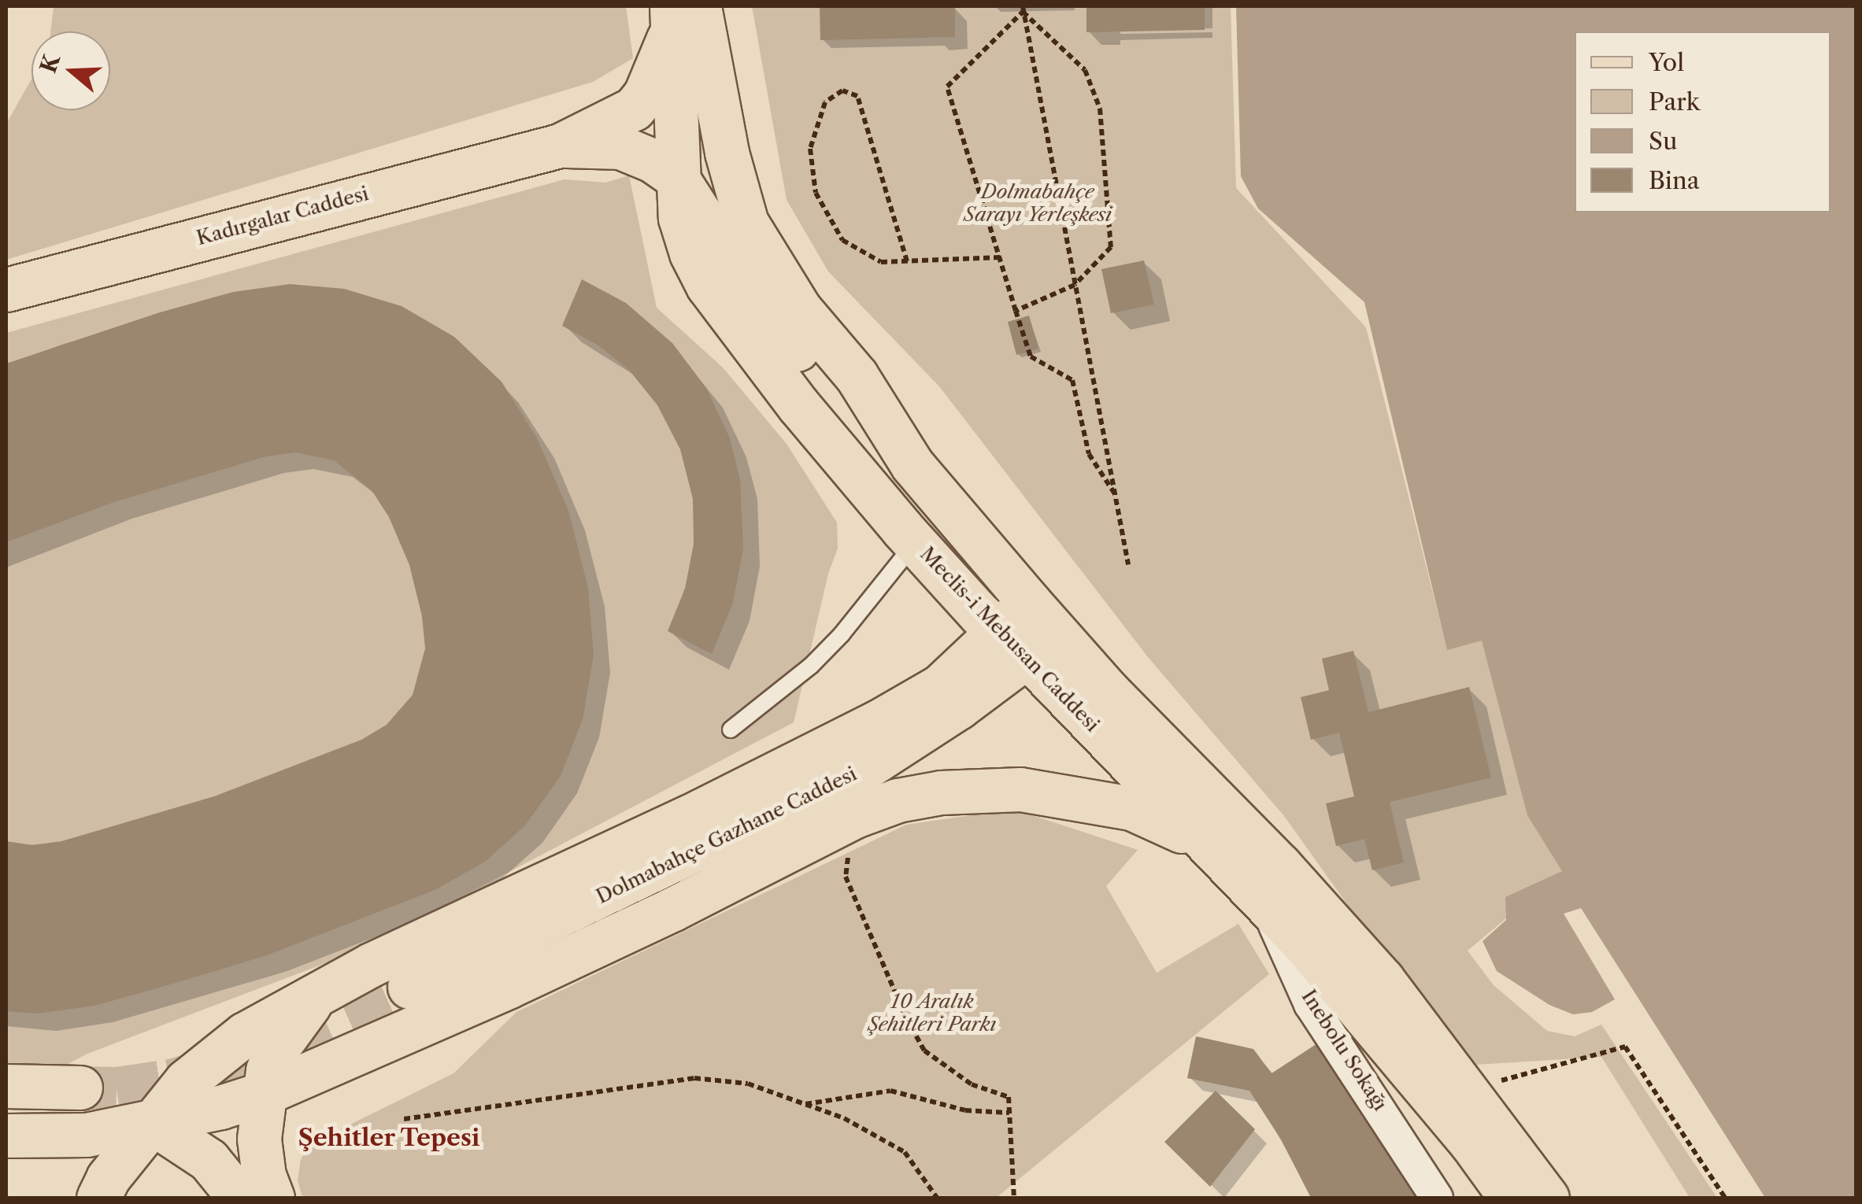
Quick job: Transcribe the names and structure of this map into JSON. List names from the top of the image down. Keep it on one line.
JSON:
{"streets":{"main road":["Kadırgalar Caddesi","Meclis-i Mebusan Caddesi","Dolmabahçe Gazhane Caddesi"],"street":["Inebolu Sokağı"]},"crossings":[["Kadırgalar Caddesi","Meclis-i Mebusan Caddesi"],["Meclis-i Mebusan Caddesi","Dolmabahçe Gazhane Caddesi"],["Meclis-i Mebusan Caddesi","Inebolu Sokağı"]],"districts":["Şehitler Tepesi"],"parks":["Dolmabahçe Sarayı Yerleşkesi","10 Aralık Şehitleri Parkı"],"legend":["Yol","Park","Su","Bina"],"north":"left"}
